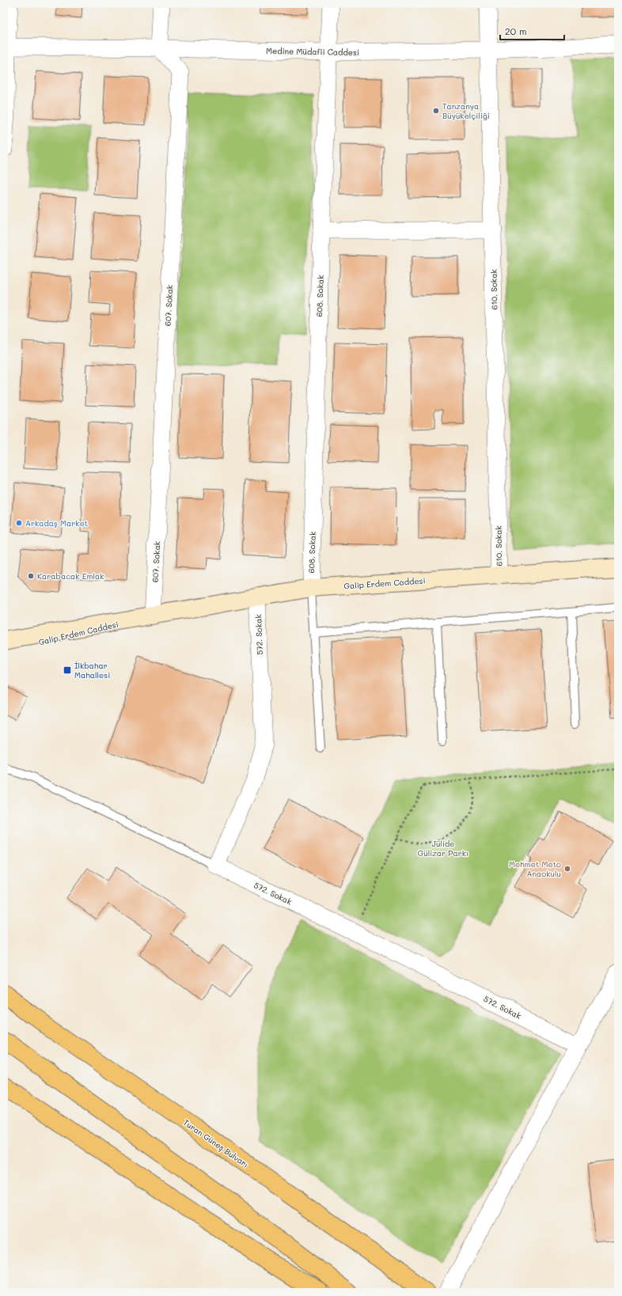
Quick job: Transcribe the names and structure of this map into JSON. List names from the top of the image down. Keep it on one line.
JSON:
{"streets":{"main road":["Galip Erdem Caddesi","Turan Güneş Bulvarı"],"street":["Medine Müdafii Caddesi","610. Sokak","608. Sokak","607. Sokak","572. Sokak"]},"crossings":[["Medine Müdafii Caddesi","610. Sokak"],["Medine Müdafii Caddesi","608. Sokak"],["Medine Müdafii Caddesi","607. Sokak"],["610. Sokak","Galip Erdem Caddesi"],["608. Sokak","Galip Erdem Caddesi"],["607. Sokak","Galip Erdem Caddesi"],["Galip Erdem Caddesi","572. Sokak"]],"parks":["Jülide Gülizar Parkı"],"places":{"other":["Tanzanya Büyükelçiliği","Arkadaş Market","Karabacak Emlak","Mehmet Meto Anaokulu"],"transit":["İlkbahar Mahallesi"]},"scale_bar":"20 m"}
